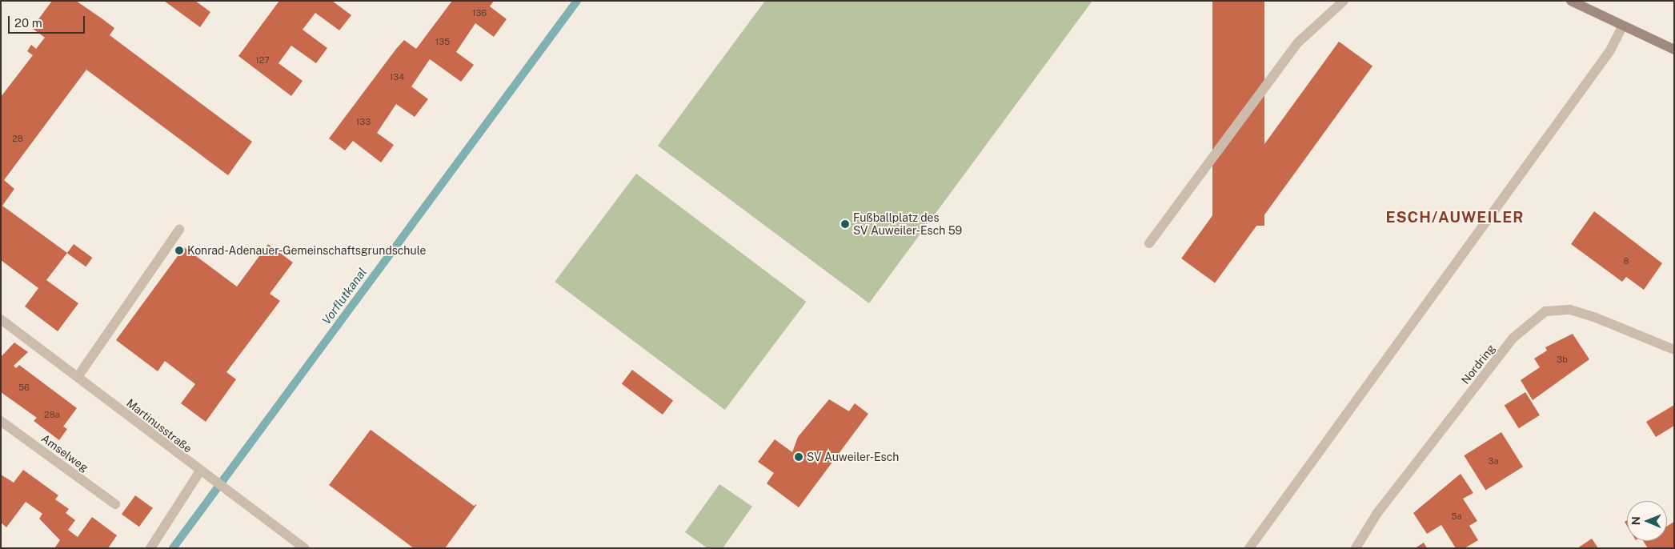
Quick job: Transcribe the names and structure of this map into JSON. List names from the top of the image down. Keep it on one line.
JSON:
{"streets":{"street":["Nordring","Martinusstraße","Amselweg"]},"districts":["ESCH/AUWEILER"],"water":["Vorflutkanal"],"places":["Fußballplatz des SV Auweiler-Esch 59","Konrad-Adenauer-Gemeinschaftsgrundschule","SV Auweiler-Esch"],"house_numbers":["136","135","127","134","133","28","8","3b","56","28a","3a","5a"],"scale_bar":"20 m","north":"left"}
